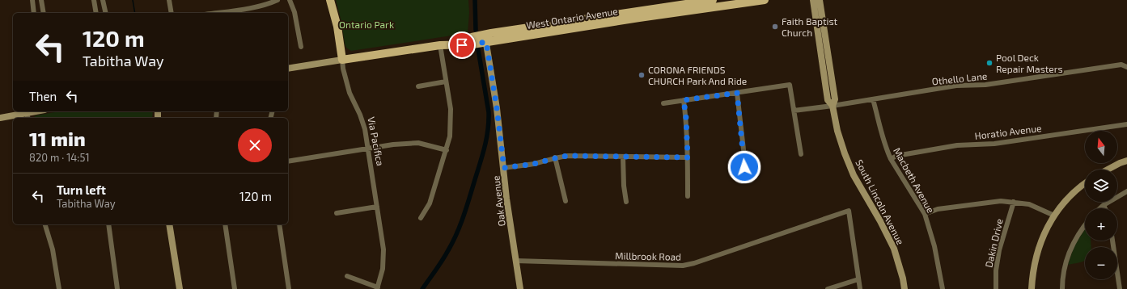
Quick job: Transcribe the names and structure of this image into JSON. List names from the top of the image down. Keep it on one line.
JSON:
{"streets":{"main road":["West Ontario Avenue","Via Pacifica","Oak Avenue","South Lincoln Avenue"],"street":["Othello Lane","Horatio Avenue","Macbeth Avenue","Dakin Drive","Millbrook Road"]},"crossings":[["West Ontario Avenue","Via Pacifica"],["West Ontario Avenue","Oak Avenue"],["Othello Lane","Macbeth Avenue"],["Othello Lane","South Lincoln Avenue"],["Horatio Avenue","Macbeth Avenue"],["Oak Avenue","Millbrook Road"]],"parks":["Ontario Park"],"places":["Faith Baptist Church","Pool Deck Repair Masters","CORONA FRIENDS CHURCH Park And Ride"],"north":"top","page":{"turn":["120 m","Tabitha Way"],"then":"Then","heading":["11 min","820 m · 14:51"],"map_buttons":["+","−"],"list":[{"name":"Turn left","note":"Tabitha Way","value":"120 m"}]}}
